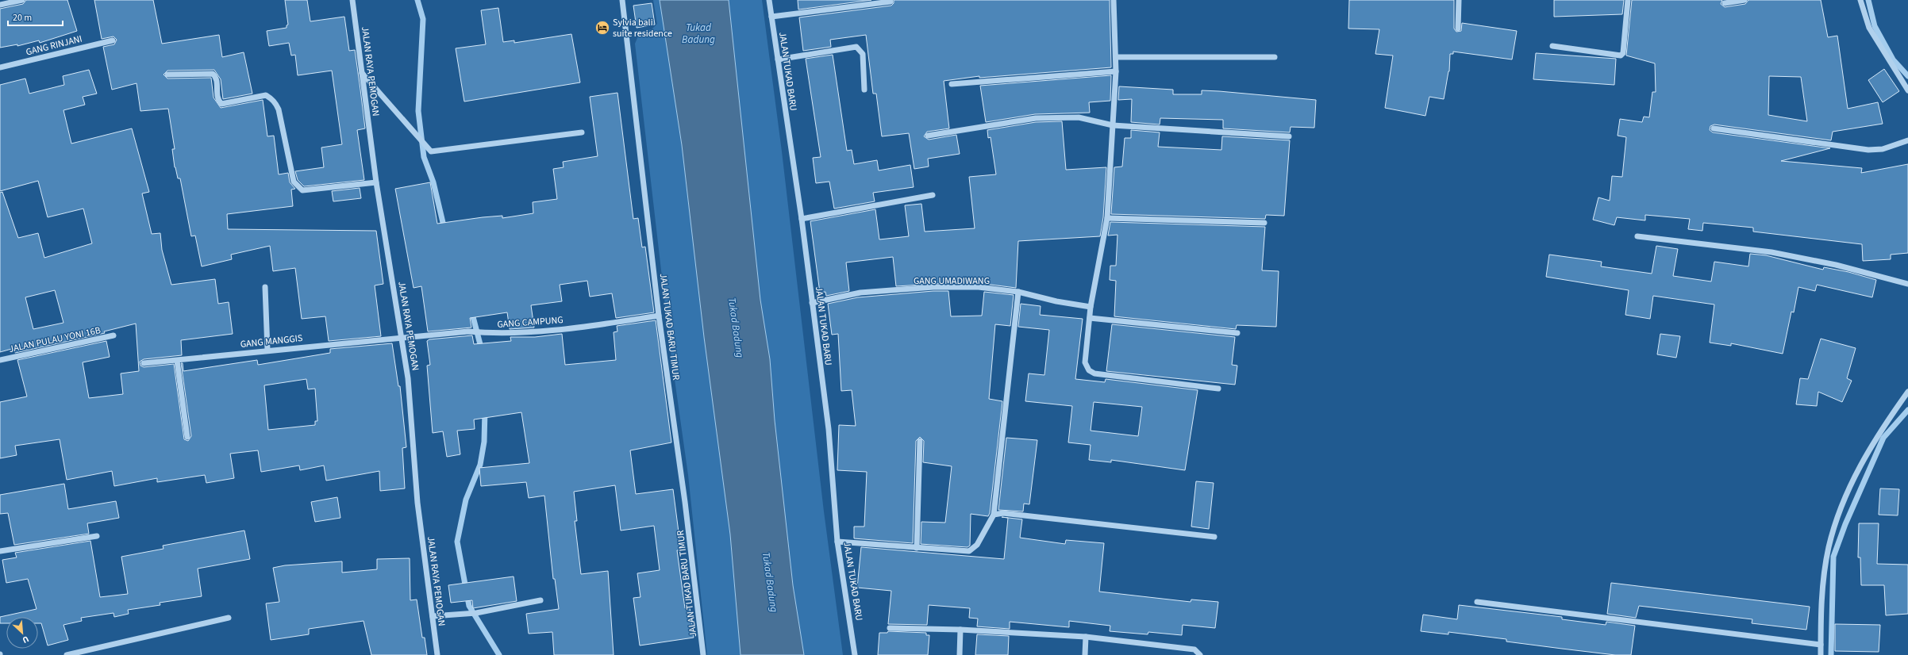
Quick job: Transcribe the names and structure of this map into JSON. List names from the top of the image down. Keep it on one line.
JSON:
{"streets":{"street":["GANG RINJANI","JALAN RAYA PEMOGAN","JALAN TUKAD BARU","GANG UMADIWANG","GANG CAMPUNG","JALAN TUKAD BARU TIMUR","JALAN PULAU YONI 16B","GANG MANGGIS"]},"crossings":[["JALAN RAYA PEMOGAN","GANG CAMPUNG"],["JALAN RAYA PEMOGAN","GANG MANGGIS"],["JALAN TUKAD BARU","GANG UMADIWANG"],["GANG CAMPUNG","JALAN TUKAD BARU TIMUR"],["GANG CAMPUNG","GANG MANGGIS"]],"water":["Tukad Badung"],"places":{"hotel":["Sylvia bali suite residence"]},"scale_bar":"20 m","north":"bottom right"}
